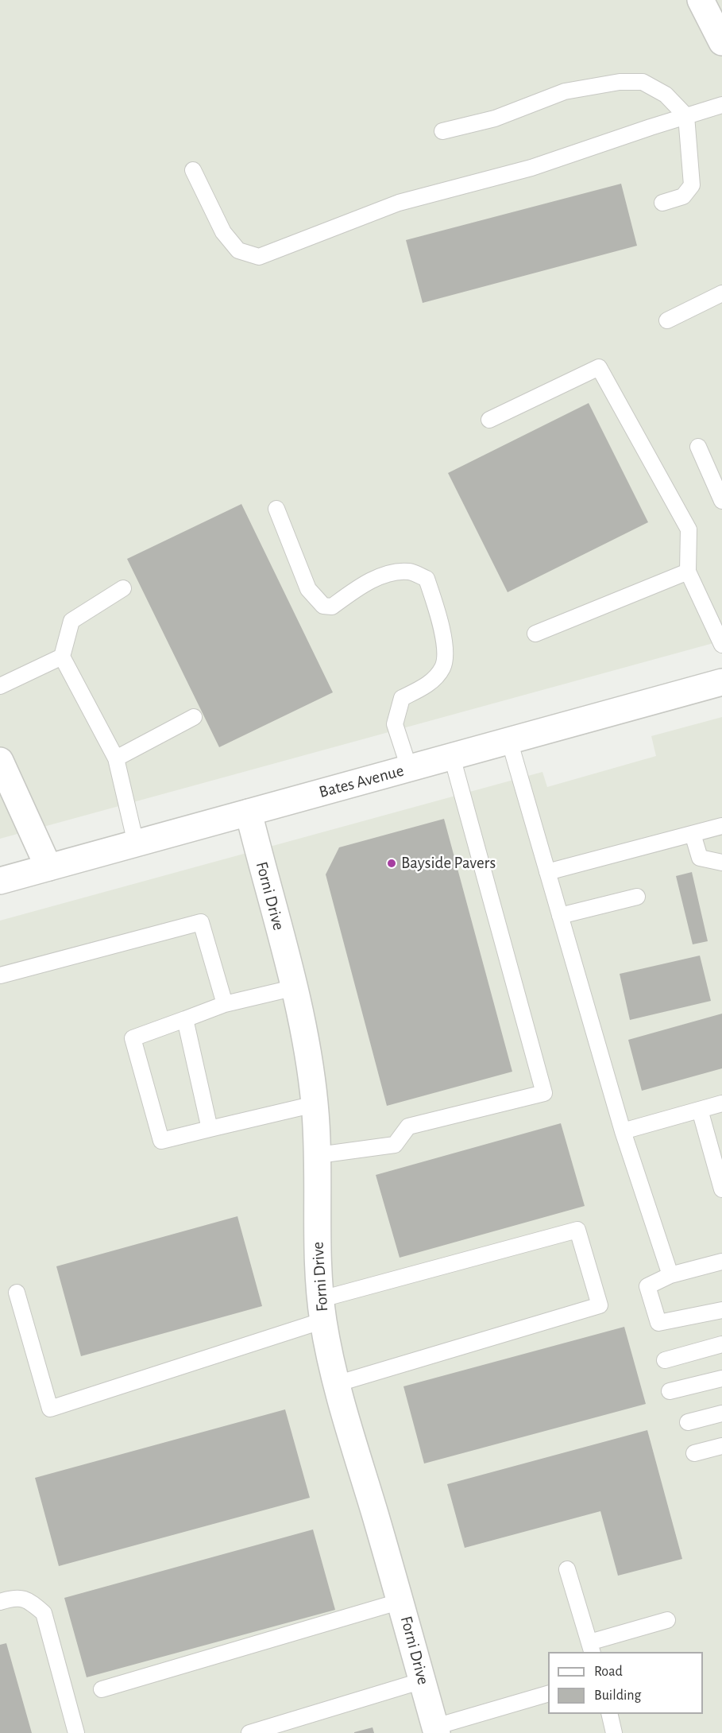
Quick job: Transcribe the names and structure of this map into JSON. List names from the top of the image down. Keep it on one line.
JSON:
{"streets":{"street":["Bates Avenue","Forni Drive"]},"crossings":[["Bates Avenue","Forni Drive"]],"places":["Bayside Pavers"],"legend":["Road","Building"]}
